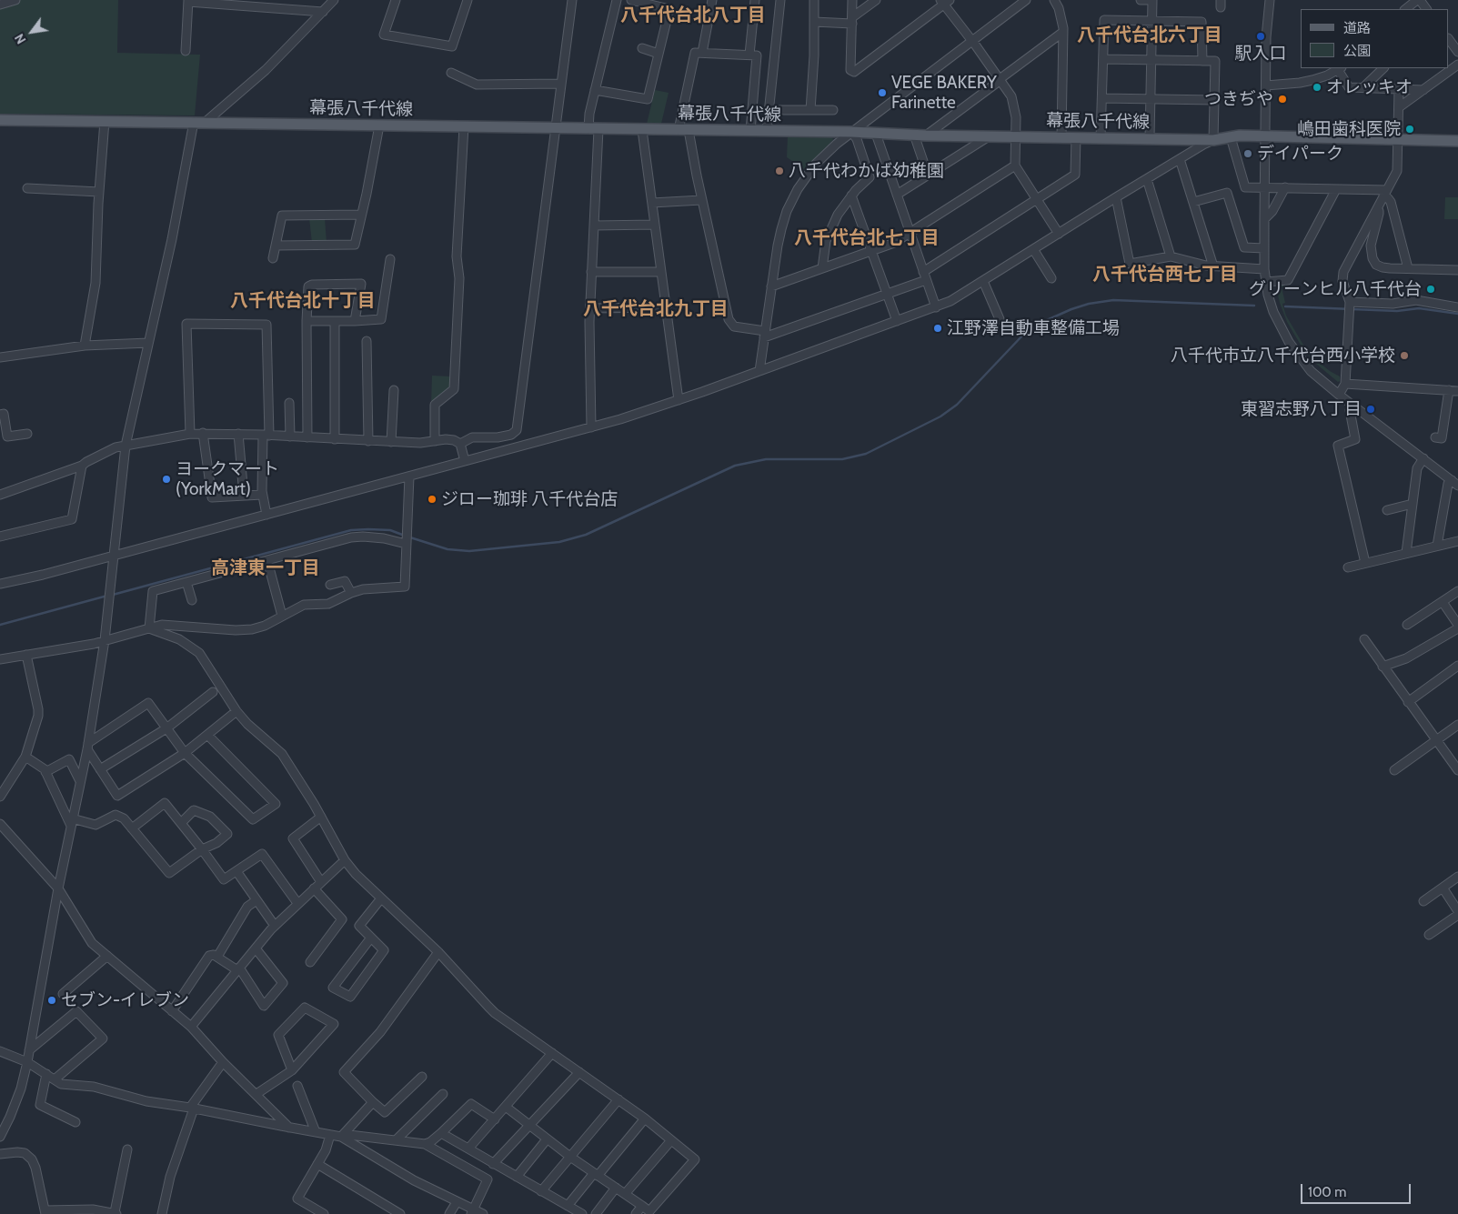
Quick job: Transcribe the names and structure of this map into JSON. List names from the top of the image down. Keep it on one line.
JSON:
{"streets":{"main road":["幕張八千代線"]},"districts":["八千代台北八丁目","八千代台北六丁目","八千代台北七丁目","八千代台西七丁目","八千代台北十丁目","八千代台北九丁目","高津東一丁目"],"places":["駅入口","オレッキオ","VEGE BAKERY Farinette","つきぢや","嶋田歯科医院","デイパーク","八千代わかば幼稚園","グリーンヒル八千代台","江野澤自動車整備工場","八千代市立八千代台西小学校","東習志野八丁目","ヨークマート (YorkMart)","ジロー珈琲 八千代台店","セブン-イレブン"],"legend":["道路","公園"],"scale_bar":"100 m","north":"bottom left"}
